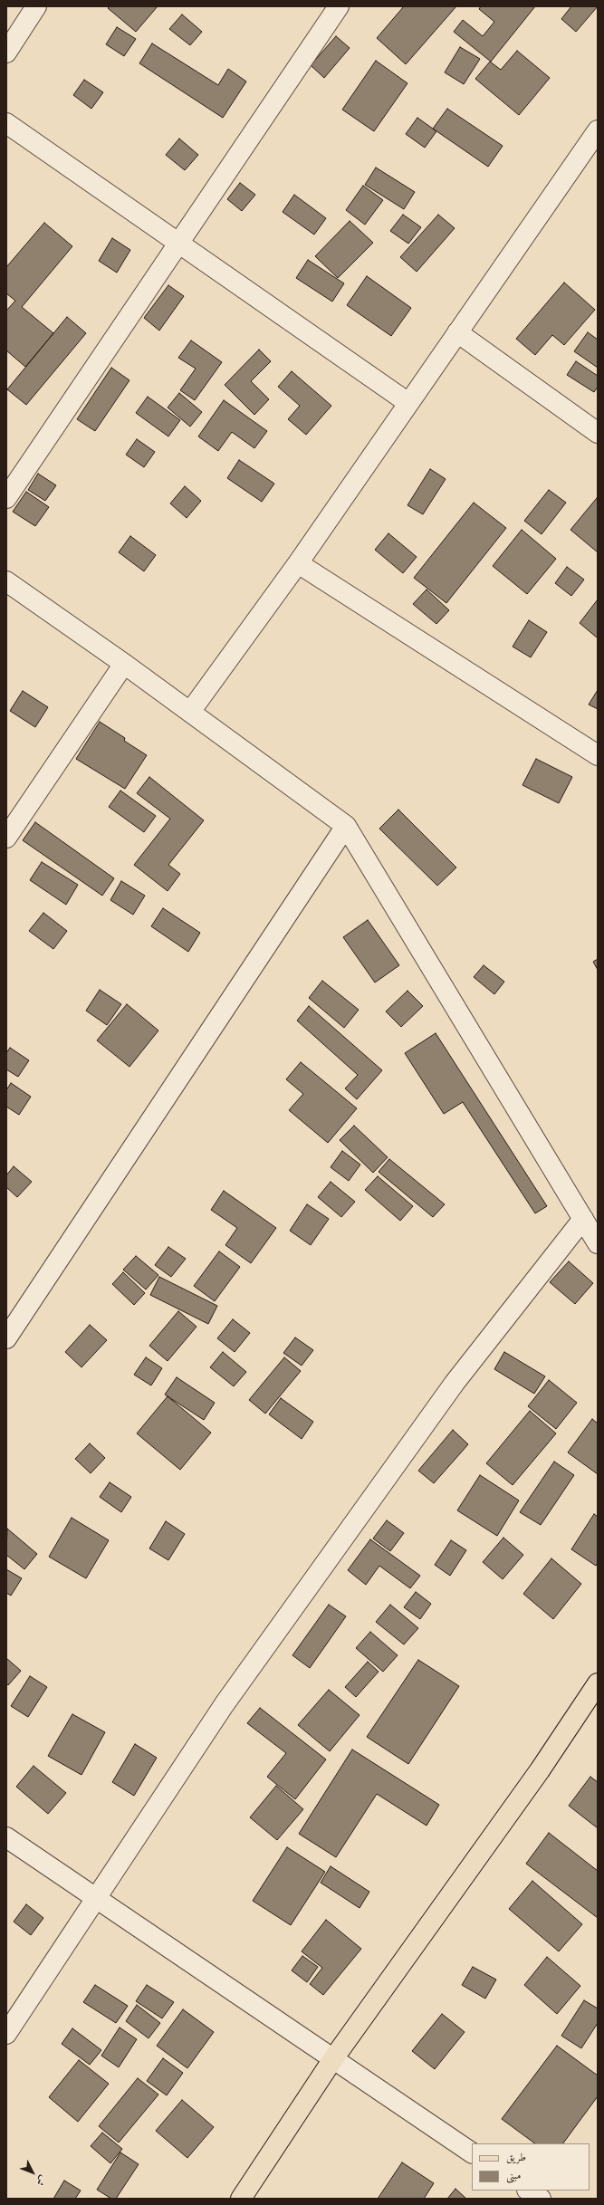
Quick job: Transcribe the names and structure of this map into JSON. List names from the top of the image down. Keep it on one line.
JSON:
{"legend":["طريق","مبنى"],"north":"bottom right"}
